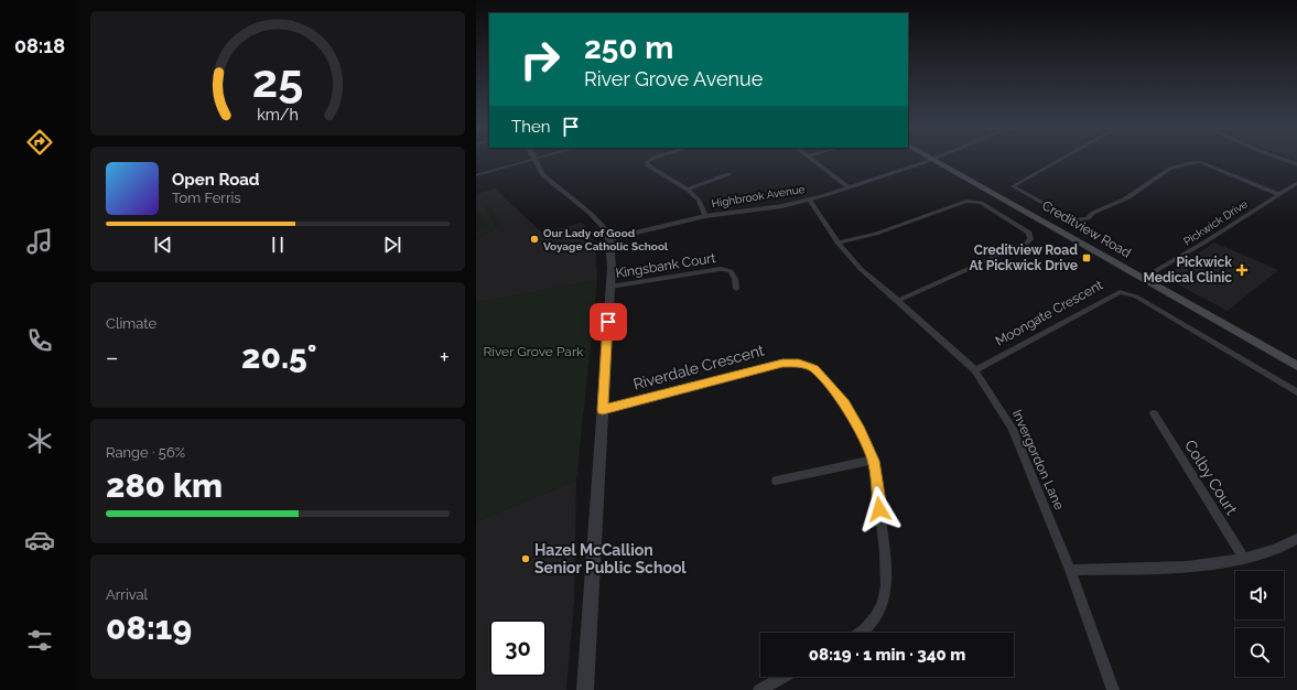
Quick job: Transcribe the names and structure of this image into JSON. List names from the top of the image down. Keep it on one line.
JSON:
{"streets":{"main road":["Creditview Road"],"street":["Highbrook Avenue","Pickwick Drive","Kingsbank Court","Moongate Crescent","Riverdale Crescent","Invergordon Lane","Colby Court"]},"crossings":[["Highbrook Avenue","Creditview Road"],["Highbrook Avenue","Invergordon Lane"],["Pickwick Drive","Creditview Road"],["Moongate Crescent","Invergordon Lane"]],"parks":["River Grove Park"],"places":{"other":["Our Lady of Good Voyage Catholic School","Hazel McCallion Senior Public School"],"transit":["Creditview Road At Pickwick Drive"],"health":["Pickwick Medical Clinic"]},"page":{"tabs":"08:18","turn":["250 m","River Grove Avenue"],"then":"Then","song":["Open Road","Tom Ferris"],"tile":["Climate",["Range · 56%","280 km"],["Arrival","08:19"]],"heat":["−","20.5°","+"],"limit":"30","trip":"08:19 · 1 min · 340 m","gauge":["25","km/h"]}}
